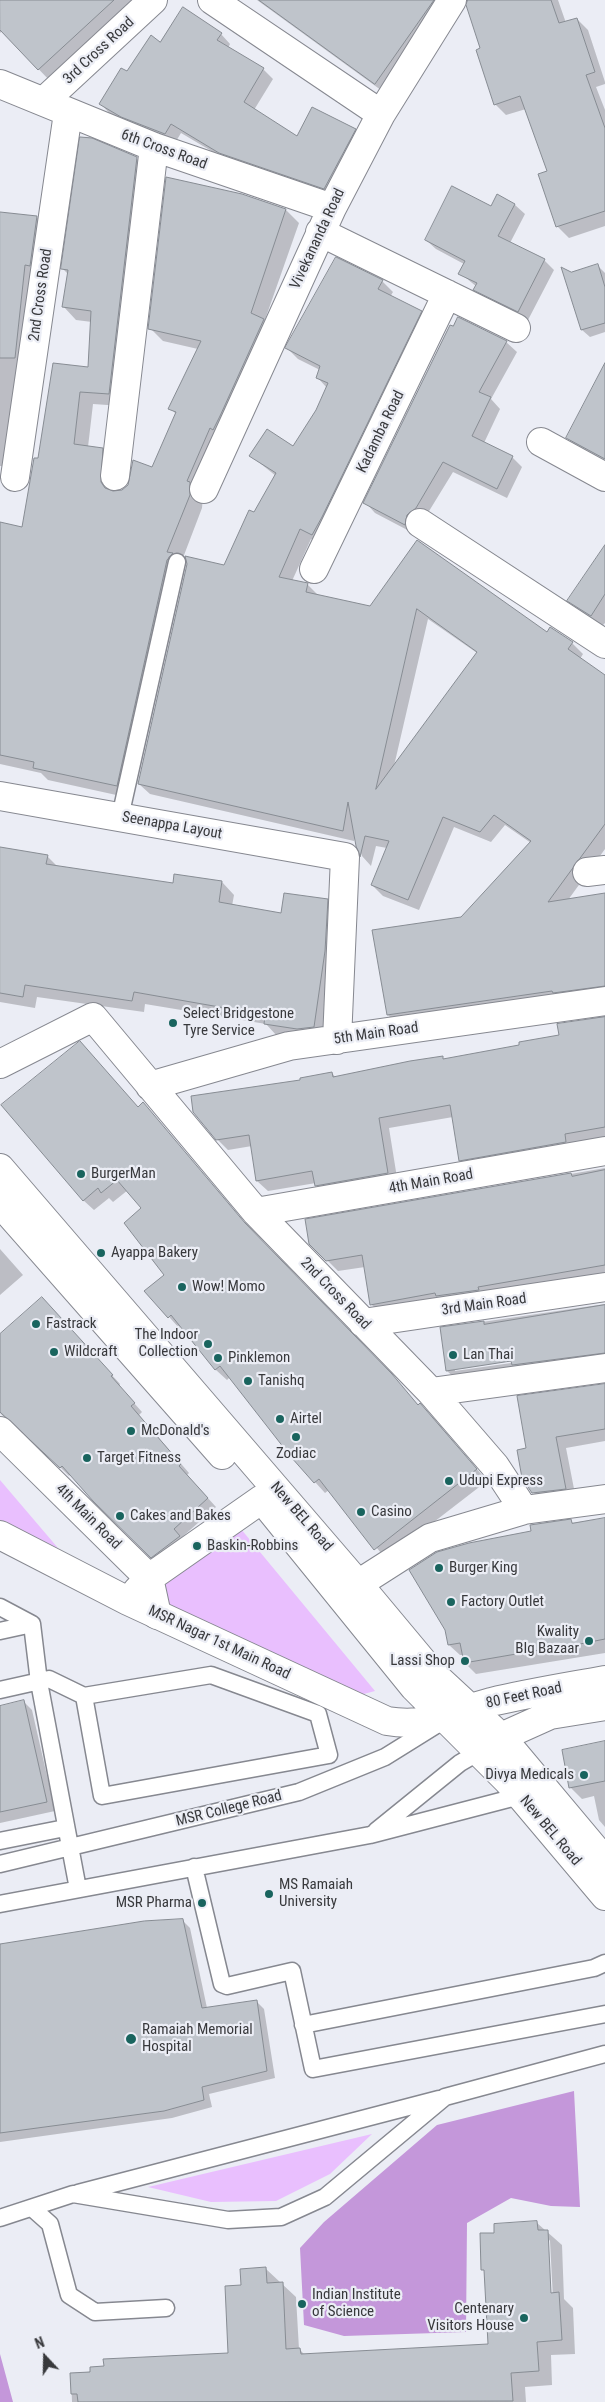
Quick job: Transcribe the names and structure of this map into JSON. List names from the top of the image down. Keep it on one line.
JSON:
{"streets":{"street":["3rd Cross Road","6th Cross Road","Vivekananda Road","2nd Cross Road","Kadamba Road","Seenappa Layout","5th Main Road","4th Main Road","3rd Main Road","New BEL Road","MSR Nagar 1st Main Road","80 Feet Road"],"lane":["MSR College Road"]},"crossings":[["3rd Cross Road","6th Cross Road"],["3rd Cross Road","2nd Cross Road"],["6th Cross Road","Vivekananda Road"],["6th Cross Road","2nd Cross Road"],["2nd Cross Road","5th Main Road"],["2nd Cross Road","4th Main Road"],["2nd Cross Road","3rd Main Road"],["Seenappa Layout","5th Main Road"],["New BEL Road","MSR Nagar 1st Main Road"],["New BEL Road","80 Feet Road"],["New BEL Road","MSR College Road"],["MSR Nagar 1st Main Road","80 Feet Road"],["MSR Nagar 1st Main Road","MSR College Road"],["80 Feet Road","MSR College Road"]],"places":["Select Bridgestone Tyre Service","BurgerMan","Ayappa Bakery","Wow! Momo","Fastrack","The Indoor Collection","Wildcraft","Lan Thai","Pinklemon","Tanishq","Airtel","McDonald's","Zodiac","Target Fitness","Udupi Express","Casino","Cakes and Bakes","Baskin-Robbins","Burger King","Factory Outlet","Kwality BIg Bazaar","Lassi Shop","Divya Medicals","MS Ramaiah University","MSR Pharma","Ramaiah Memorial Hospital","Indian Institute of Science","Centenary Visitors House"],"north":"top"}
